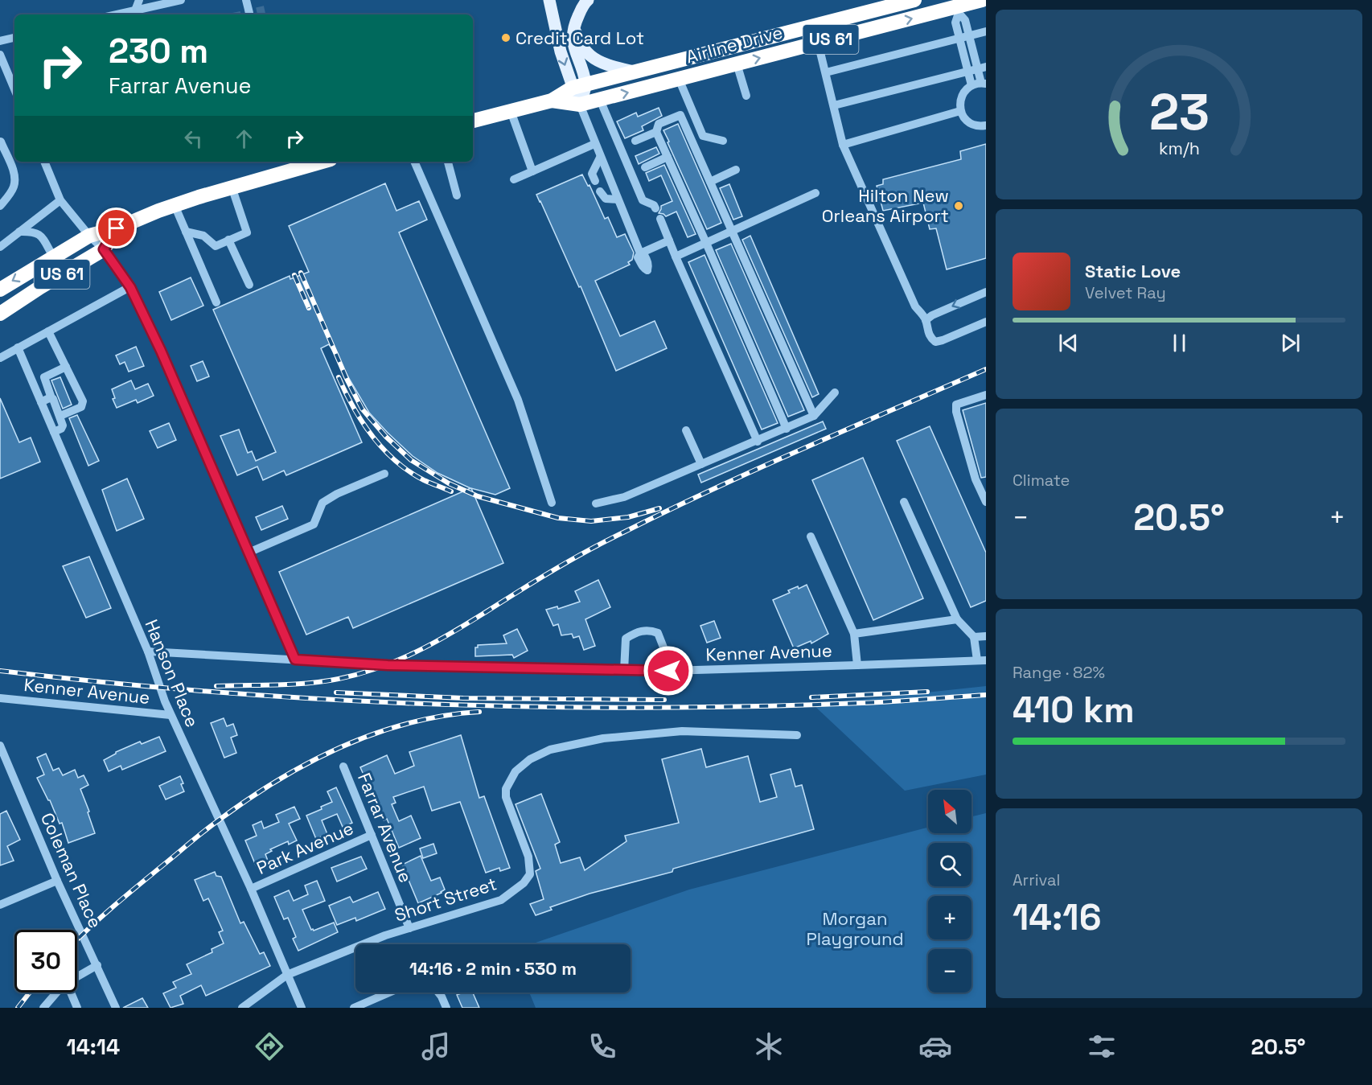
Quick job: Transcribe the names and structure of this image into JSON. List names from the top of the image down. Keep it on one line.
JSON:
{"streets":{"highway":["US 61","Airline Drive"],"street":["Kenner Avenue","Hanson Place","Farrar Avenue","Park Avenue","Coleman Place","Short Street"]},"crossings":[["Kenner Avenue","Hanson Place"],["Hanson Place","Park Avenue"],["Hanson Place","Short Street"],["Farrar Avenue","Park Avenue"],["Farrar Avenue","Short Street"]],"parks":["Morgan Playground"],"places":["Credit Card Lot","Hilton New Orleans Airport"],"north":"top left","page":{"turn":["230 m","Farrar Avenue"],"song":["Static Love","Velvet Ray"],"tile":["Climate",["Range · 82%","410 km"],["Arrival","14:16"]],"heat":["−","20.5°","+"],"map_buttons":["+","−"],"limit":"30","trip":"14:16 · 2 min · 530 m","tabs":["14:14","20.5°"],"gauge":["23","km/h"]}}
